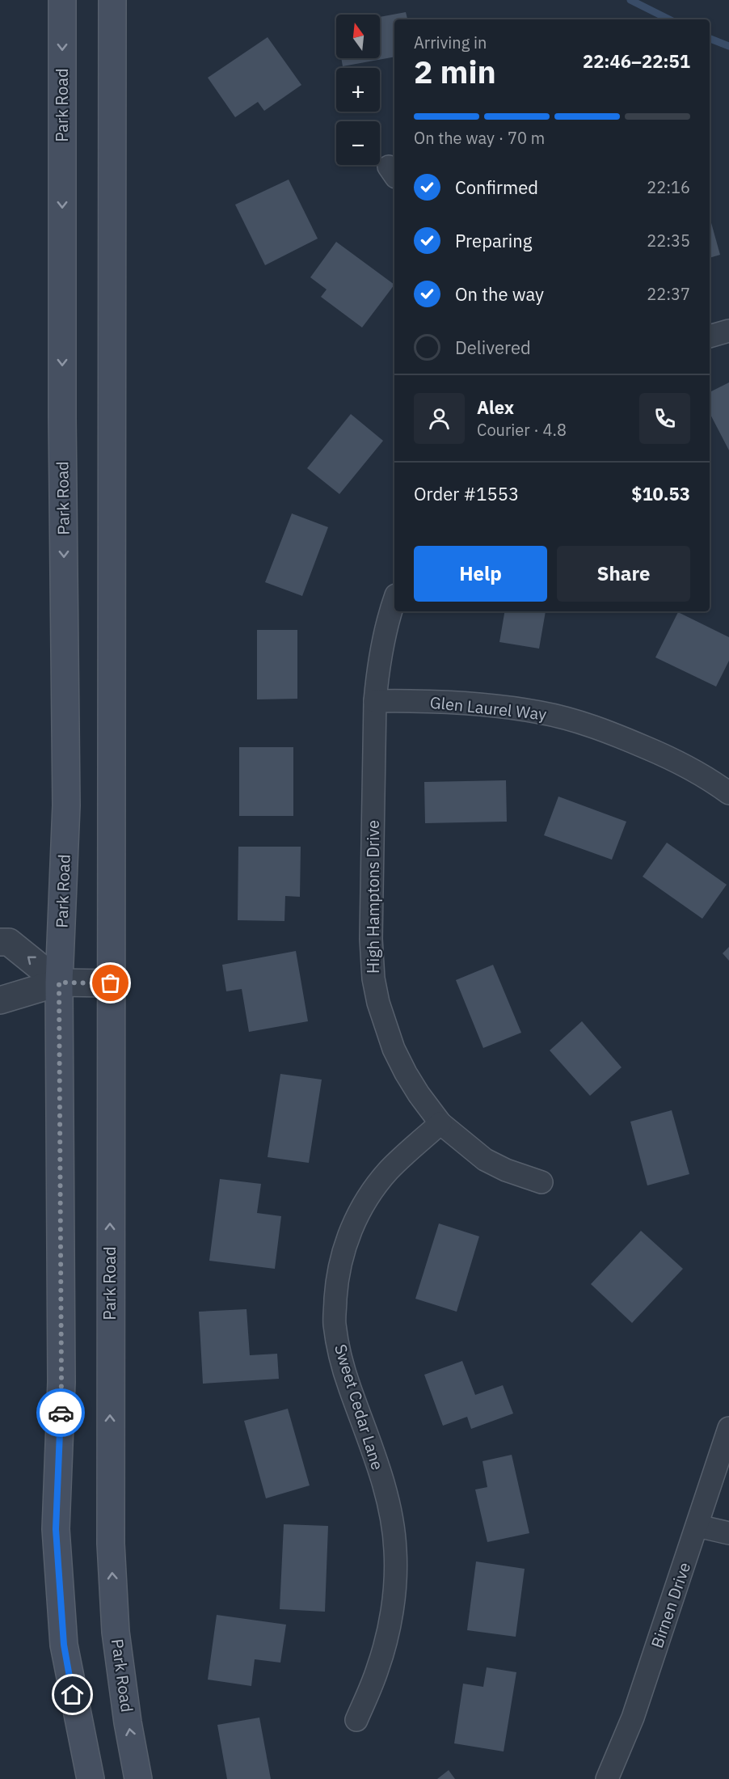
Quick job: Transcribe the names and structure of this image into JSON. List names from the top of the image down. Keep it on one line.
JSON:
{"streets":{"main road":["Park Road"],"street":["Glen Laurel Way","High Hamptons Drive","Sweet Cedar Lane","Birnen Drive"]},"crossings":[["Glen Laurel Way","High Hamptons Drive"],["High Hamptons Drive","Sweet Cedar Lane"]],"north":"top","page":{"map_buttons":["+","−"],"heading":["2 min","Arriving in","22:46–22:51"],"panel":["Alex","Courier · 4.8","Order #1553","$10.53"],"bar":"On the way · 70 m","list":[["Confirmed","22:16"],["Preparing","22:35"],["On the way","22:37"],"Delivered"],"buttons":["Help","Share"]}}
